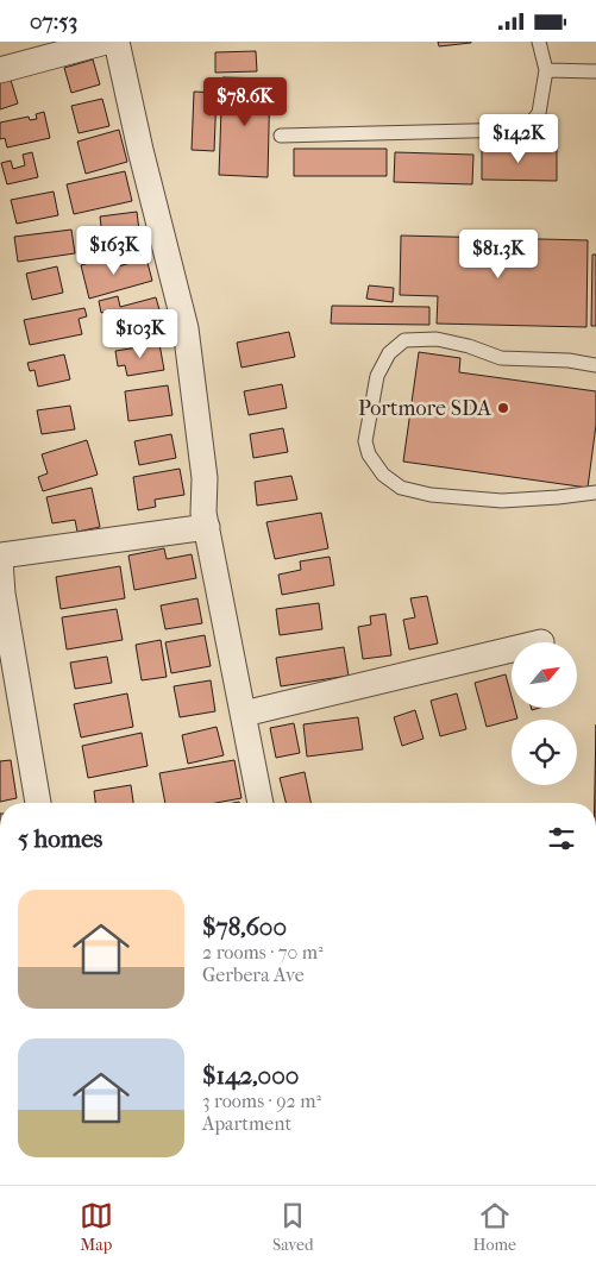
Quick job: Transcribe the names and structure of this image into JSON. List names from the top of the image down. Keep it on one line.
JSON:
{"places":["Portmore SDA"],"north":"top right","page":{"status":"07:53","price":["$78.6K","$142K","$163K","$81.3K","$103K"],"heading":"5 homes","list":[{"name":"$78,600","note":"2 rooms · 70 m² · Gerbera Ave"},{"name":"$142,000","note":"3 rooms · 92 m² · Apartment"}],"tabs":["Map","Saved","Home"]}}
